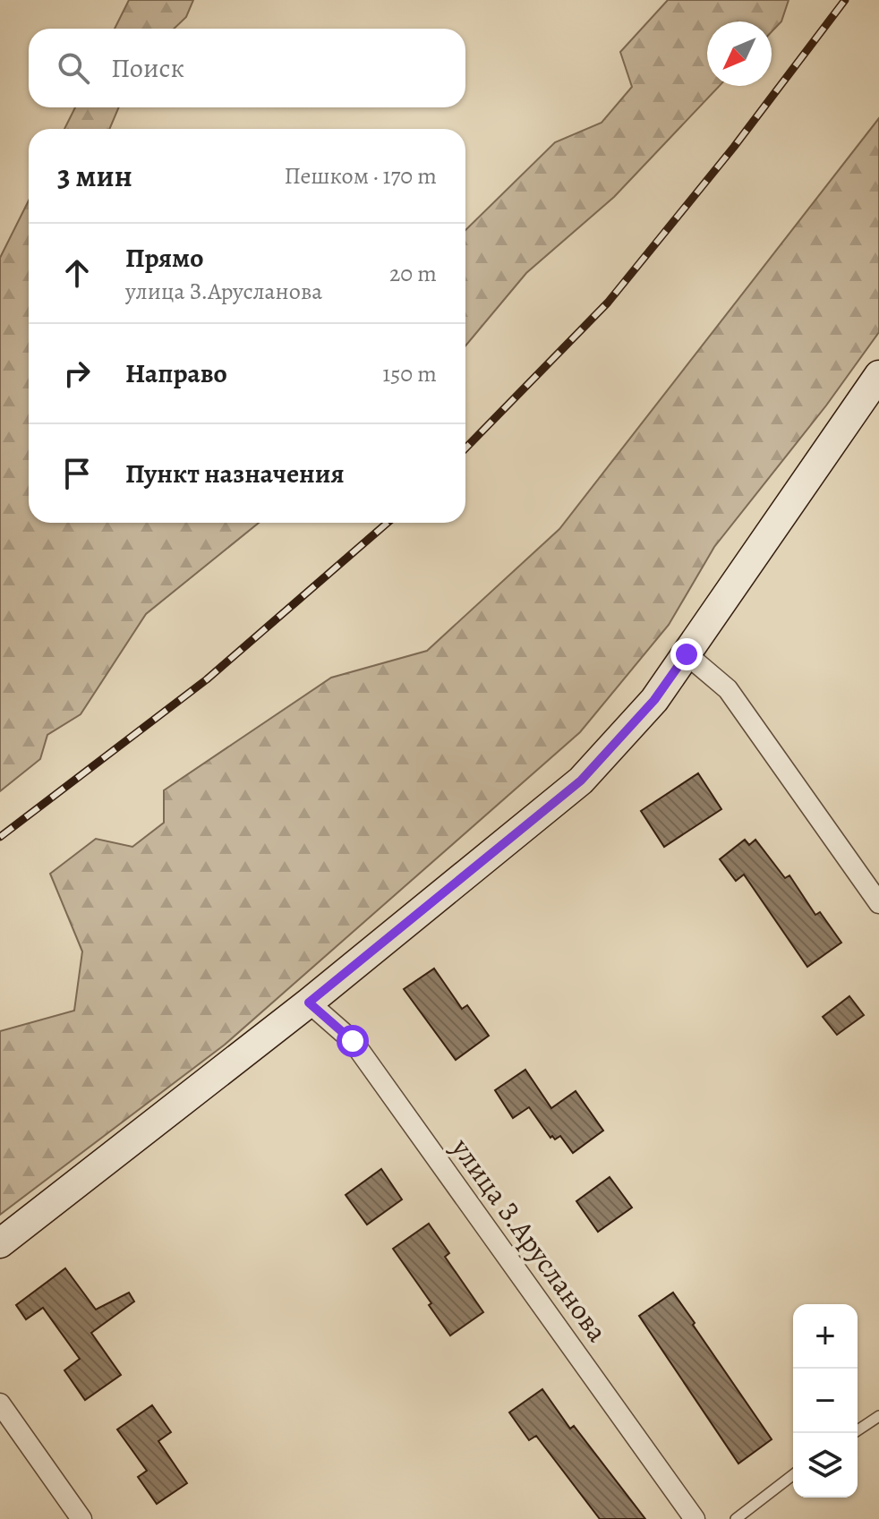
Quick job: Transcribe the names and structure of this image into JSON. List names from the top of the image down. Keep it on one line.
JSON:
{"streets":{"street":["улица З.Арусланова"]},"north":"bottom left","page":{"search":"Поиск","heading":["3 мин","Пешком · 170 m"],"list":[["Прямо","улица З.Арусланова","20 m"],["Направо","150 m"],"Пункт назначения"],"map_buttons":["+","−"]}}
